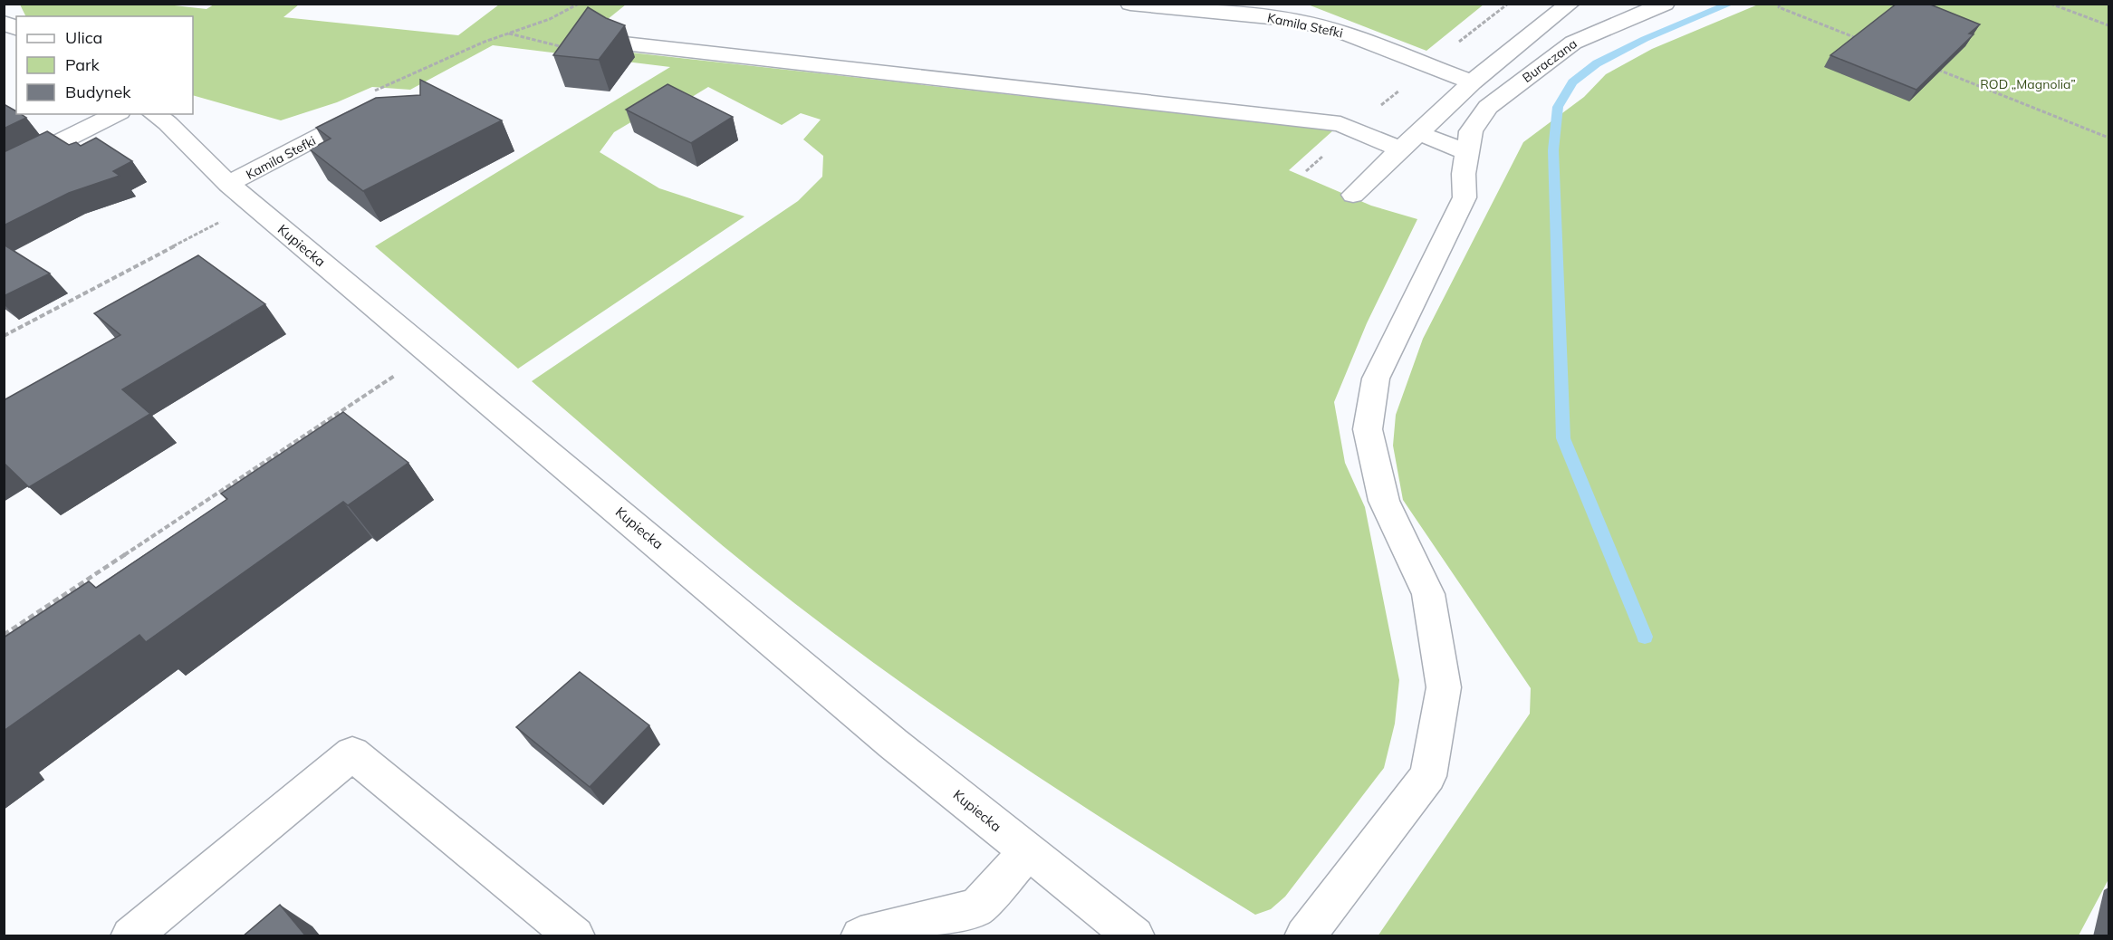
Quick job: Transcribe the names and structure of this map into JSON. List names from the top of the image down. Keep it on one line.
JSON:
{"streets":{"street":["Kamila Stefki","Buraczana","Kupiecka"]},"crossings":[["Kamila Stefki","Kupiecka"]],"parks":["ROD „Magnolia”"],"legend":["Ulica","Park","Budynek"]}
